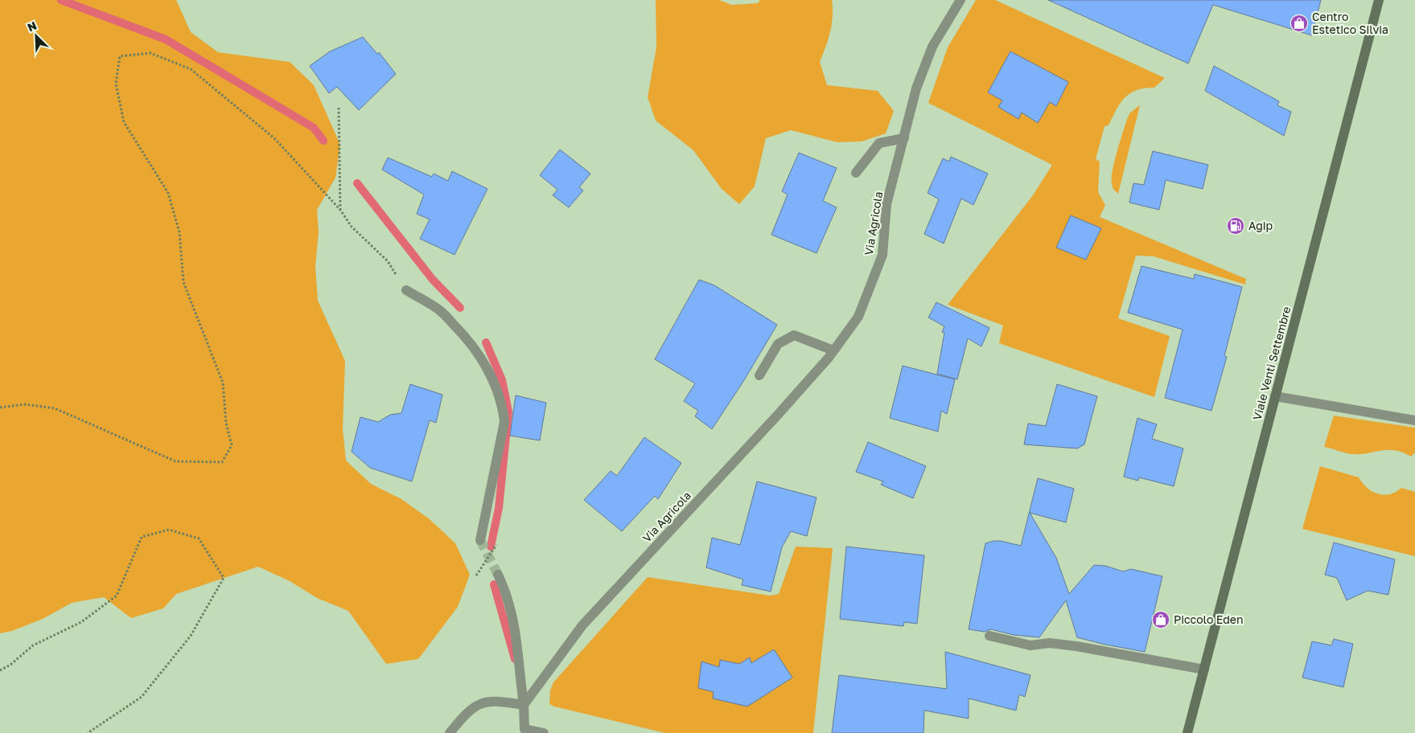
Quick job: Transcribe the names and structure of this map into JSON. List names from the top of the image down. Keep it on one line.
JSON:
{"streets":{"main road":["Viale Venti Settembre"],"street":["Via Agricola"]},"places":{"shop":["Centro Estetico Silvia","Piccolo Eden"],"fuel station":["Agip"]},"north":"top left"}
